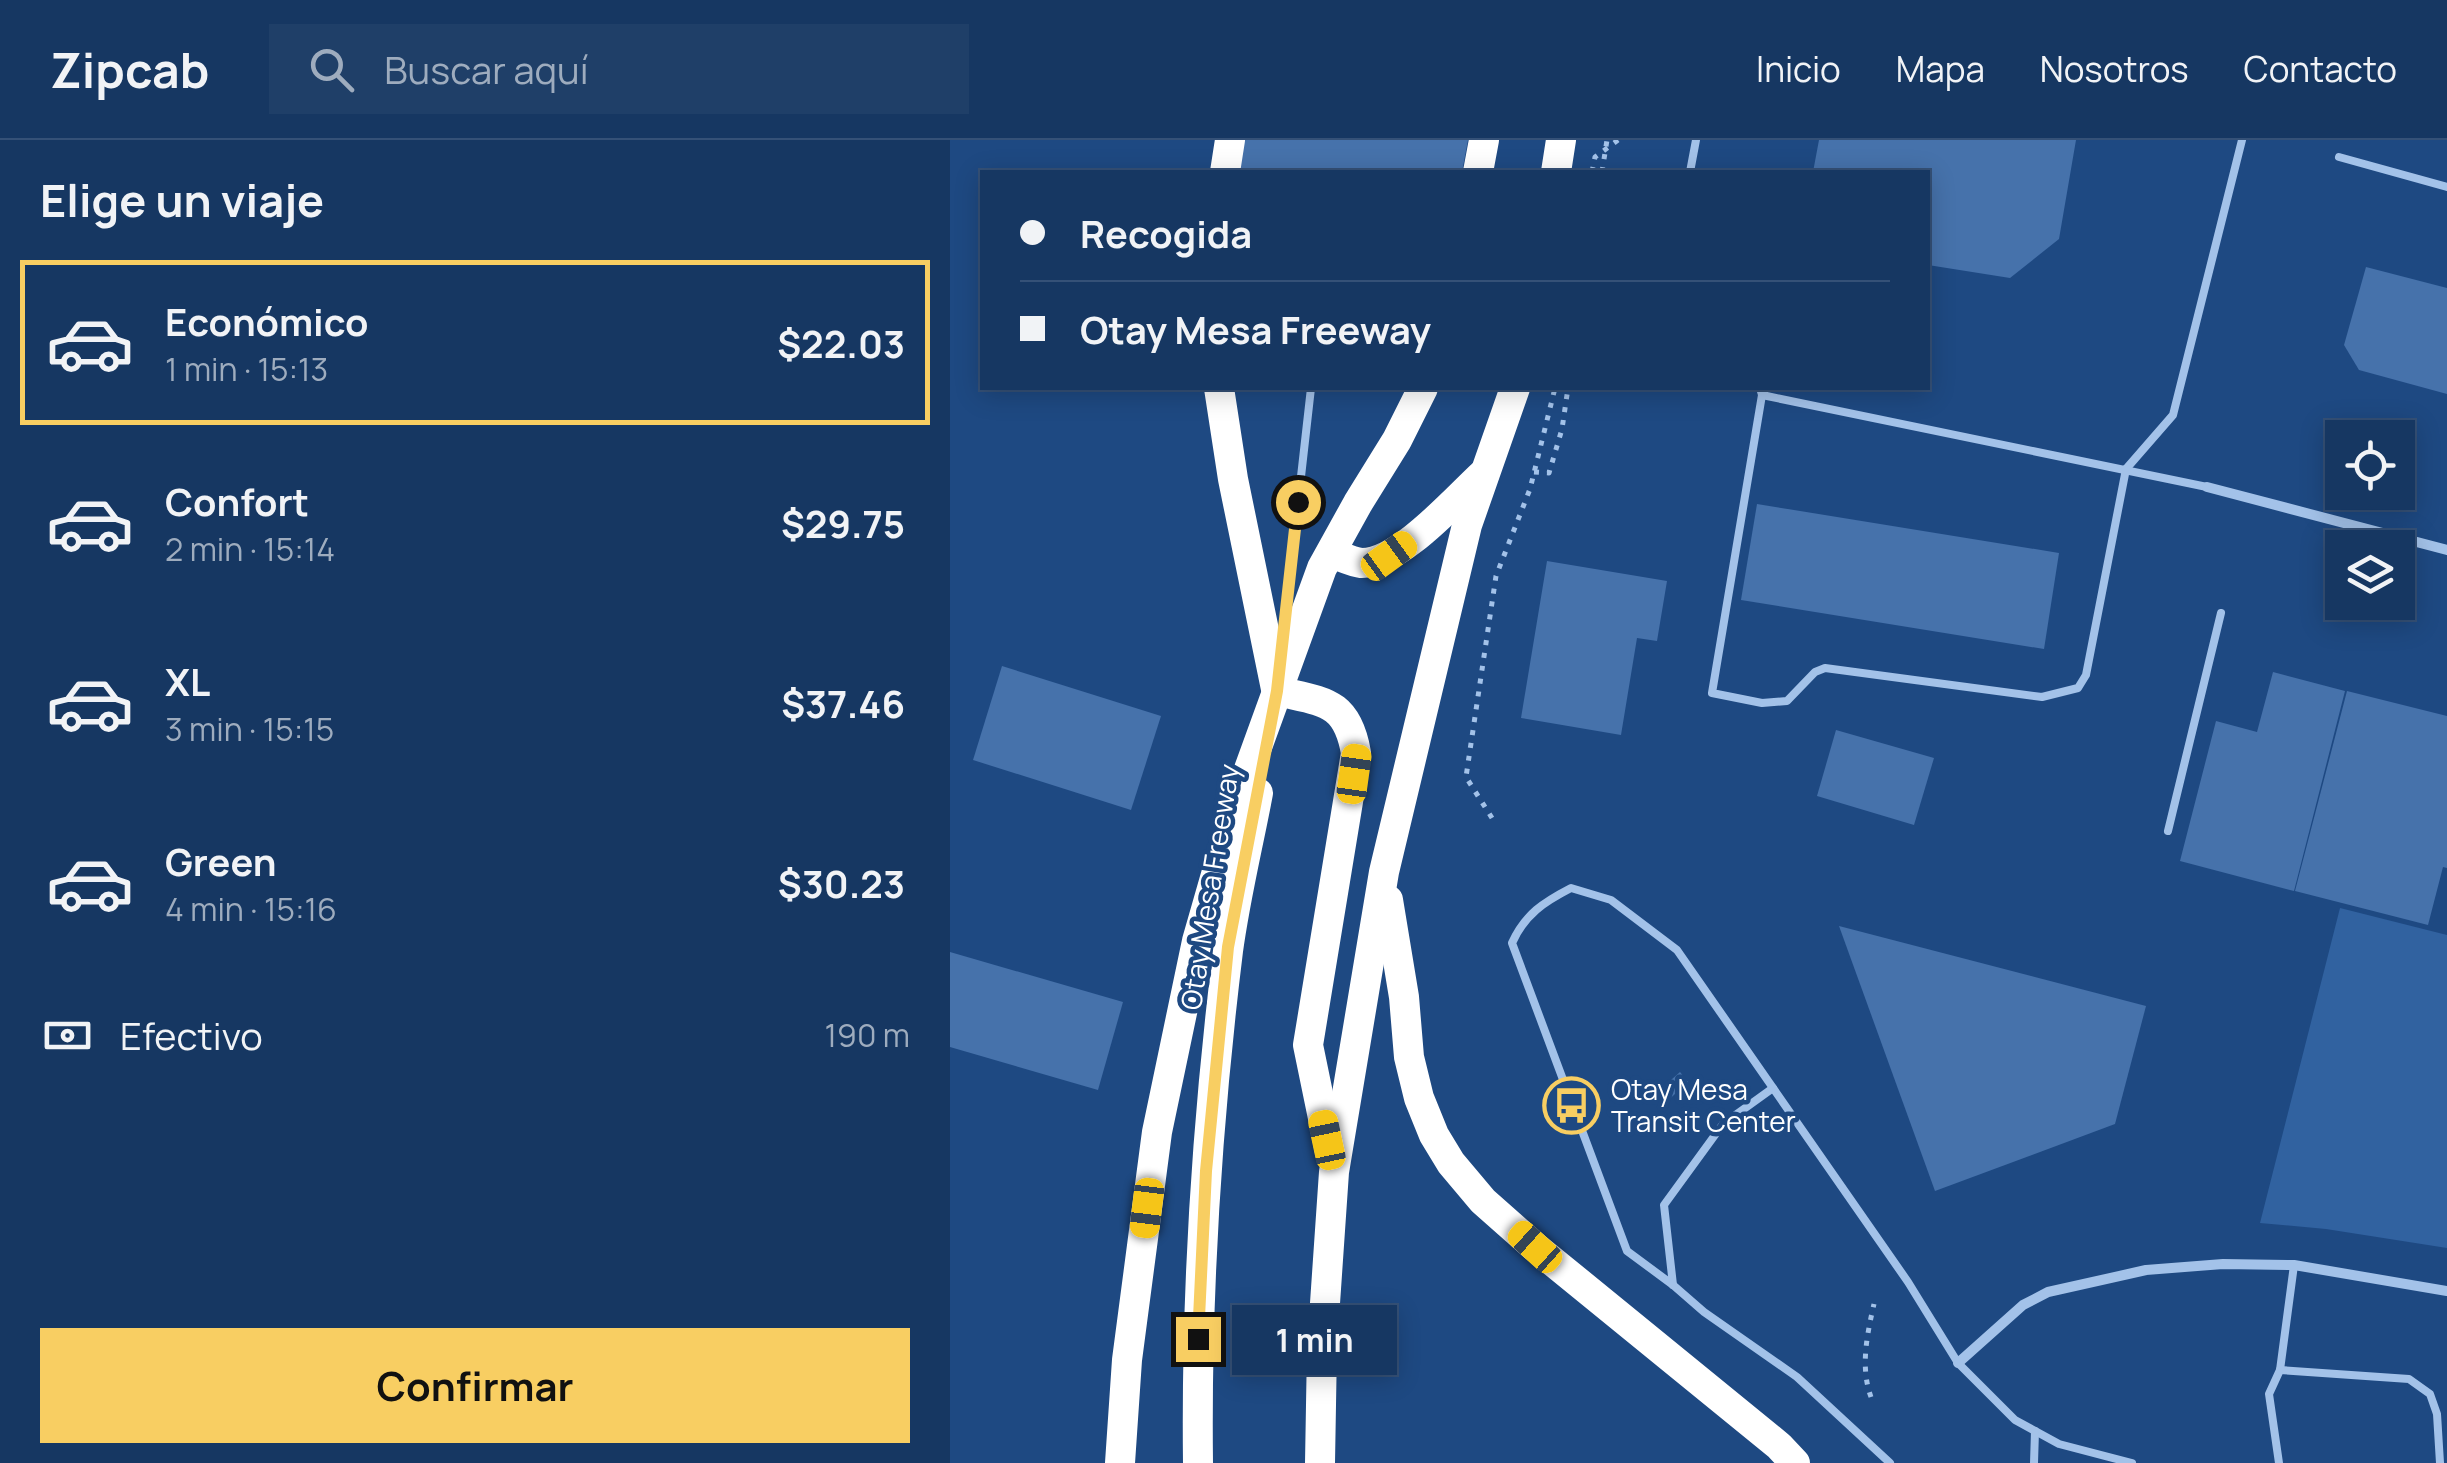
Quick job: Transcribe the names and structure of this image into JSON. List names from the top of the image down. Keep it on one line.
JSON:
{"streets":{"highway":["Otay Mesa Freeway"]},"places":{"bus stop":["Otay Mesa Transit Center"]},"page":{"header":"Zipcab","search":"Buscar aquí","nav":["Inicio","Mapa","Nosotros","Contacto"],"heading":"Elige un viaje","banner":["Recogida","Otay Mesa Freeway"],"list":[{"name":"Económico","note":"1 min · 15:13","value":"$22.03"},{"name":"Confort","note":"2 min · 15:14","value":"$29.75"},{"name":"XL","note":"3 min · 15:15","value":"$37.46"},{"name":"Green","note":"4 min · 15:16","value":"$30.23"}],"pay":["Efectivo","190 m"],"bubble":"1 min","buttons":"Confirmar"}}
